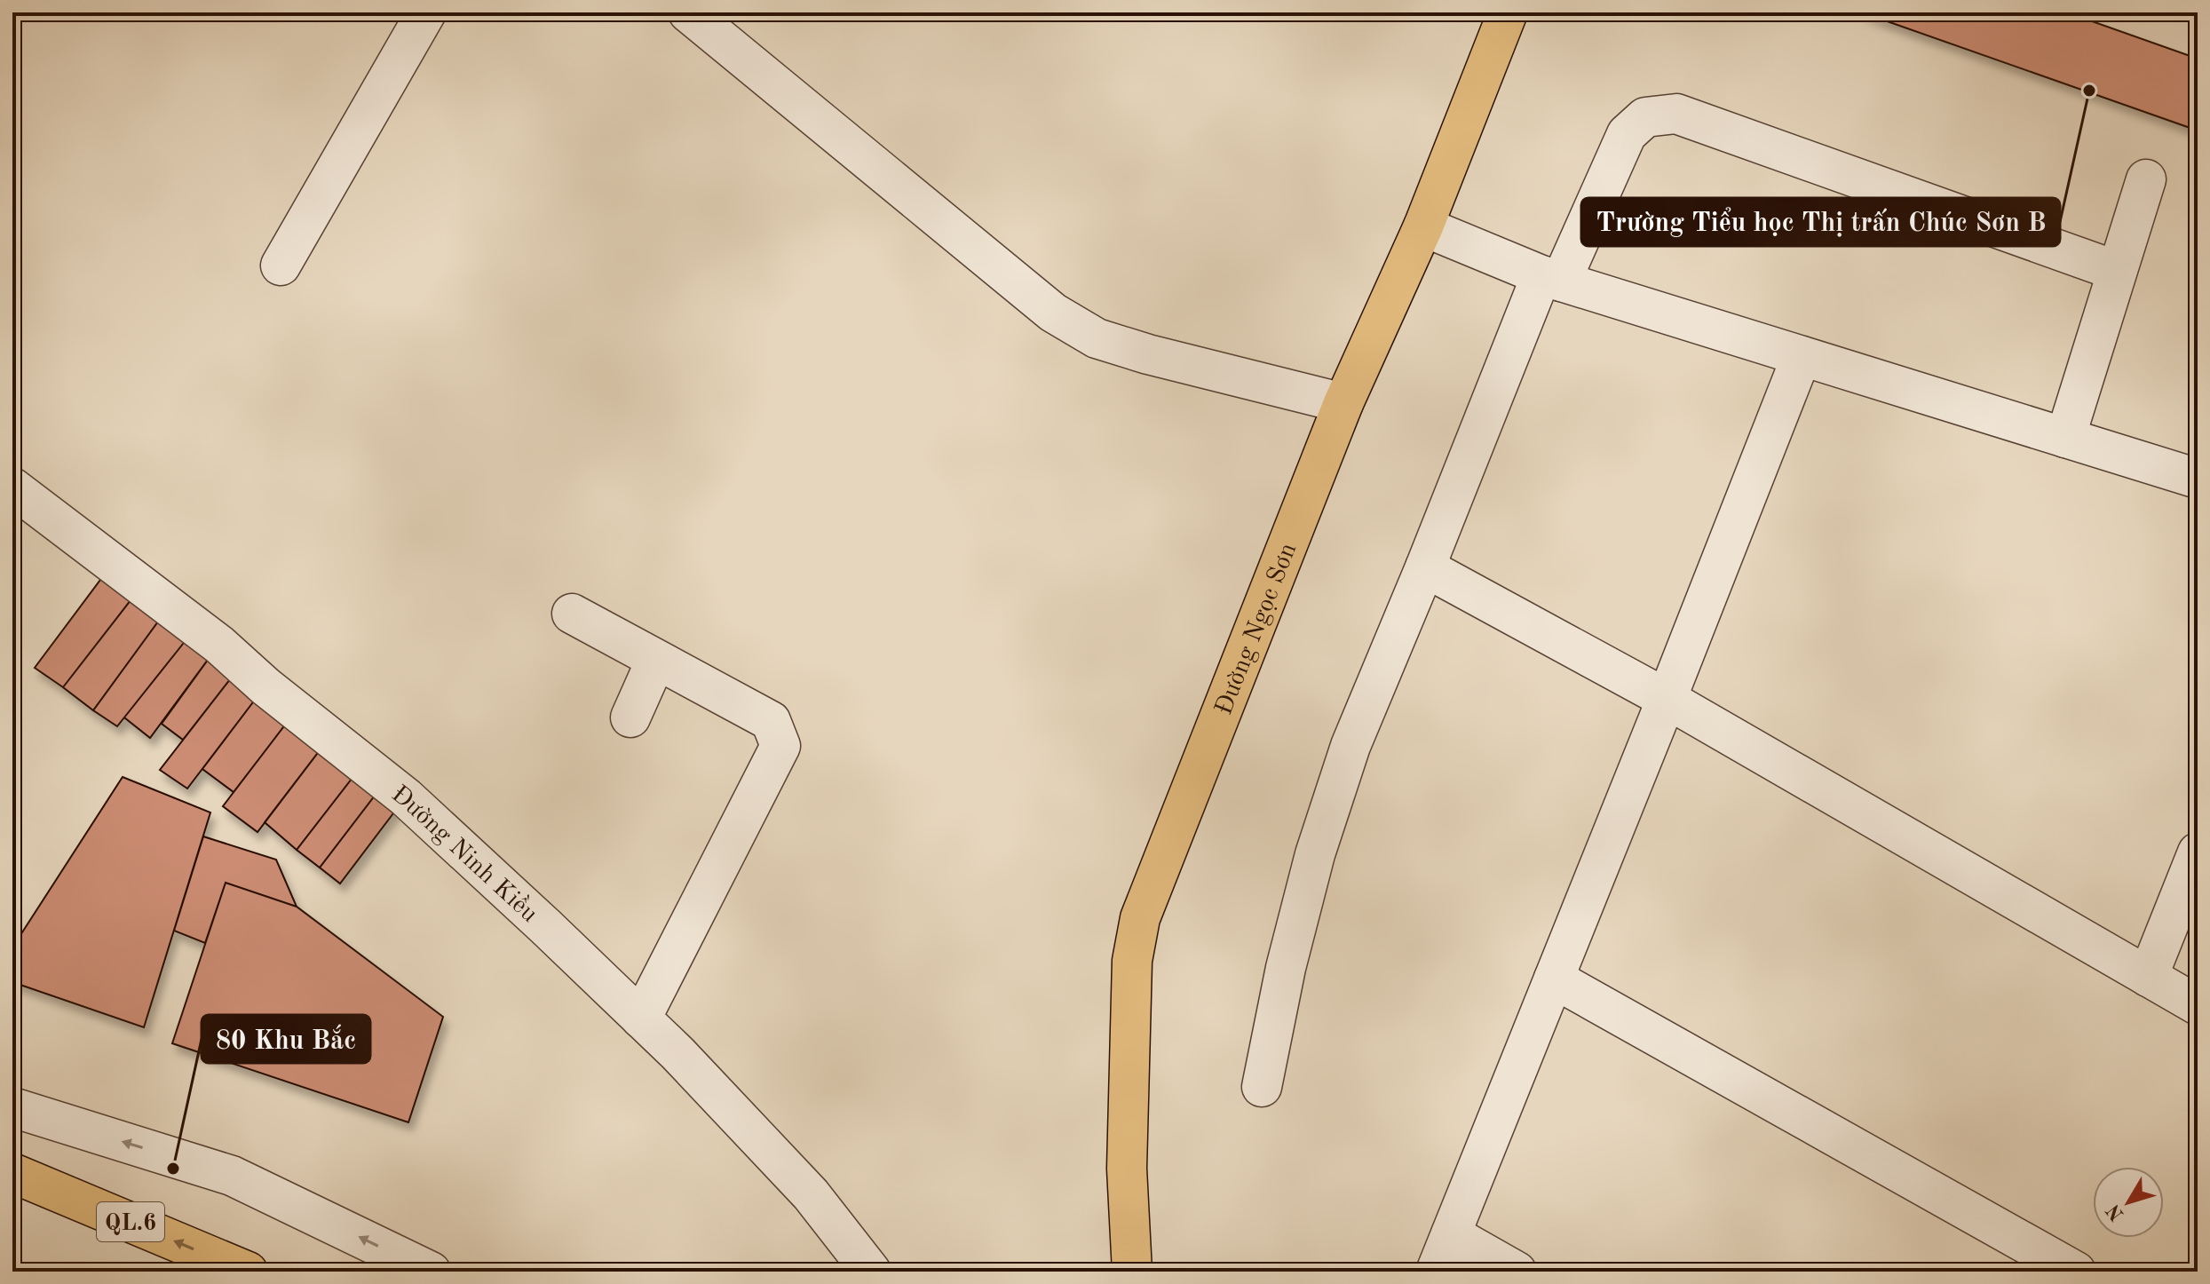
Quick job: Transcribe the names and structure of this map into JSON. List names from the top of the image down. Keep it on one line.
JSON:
{"streets":{"main road":["Đường Ngọc Sơn","QL.6"],"street":["Đường Ninh Kiều"]},"places":["Trường Tiểu học Thị trấn Chúc Sơn B","80 Khu Bắc"],"north":"bottom left"}
